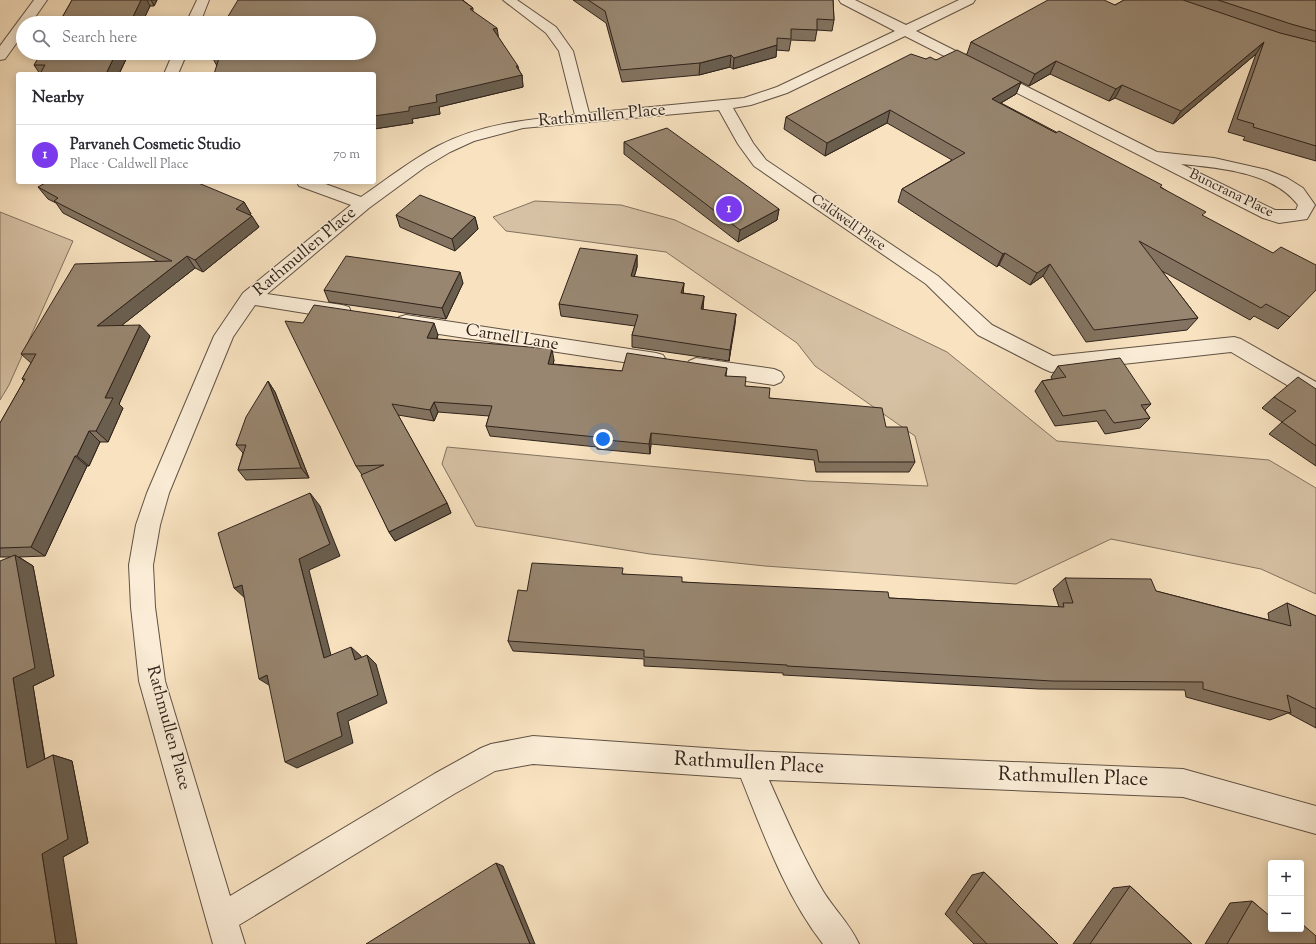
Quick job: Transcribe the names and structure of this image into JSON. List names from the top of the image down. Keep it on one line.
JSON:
{"streets":{"street":["Rathmullen Place","Buncrana Place","Caldwell Place","Carnell Lane"]},"crossings":[["Rathmullen Place","Buncrana Place"],["Rathmullen Place","Caldwell Place"]],"page":{"search":"Search here","heading":"Nearby","list":[{"mark":"1","name":"Parvaneh Cosmetic Studio","note":"Place · Caldwell Place","value":"70 m"}],"pins":"1","map_buttons":["+","−"]}}
